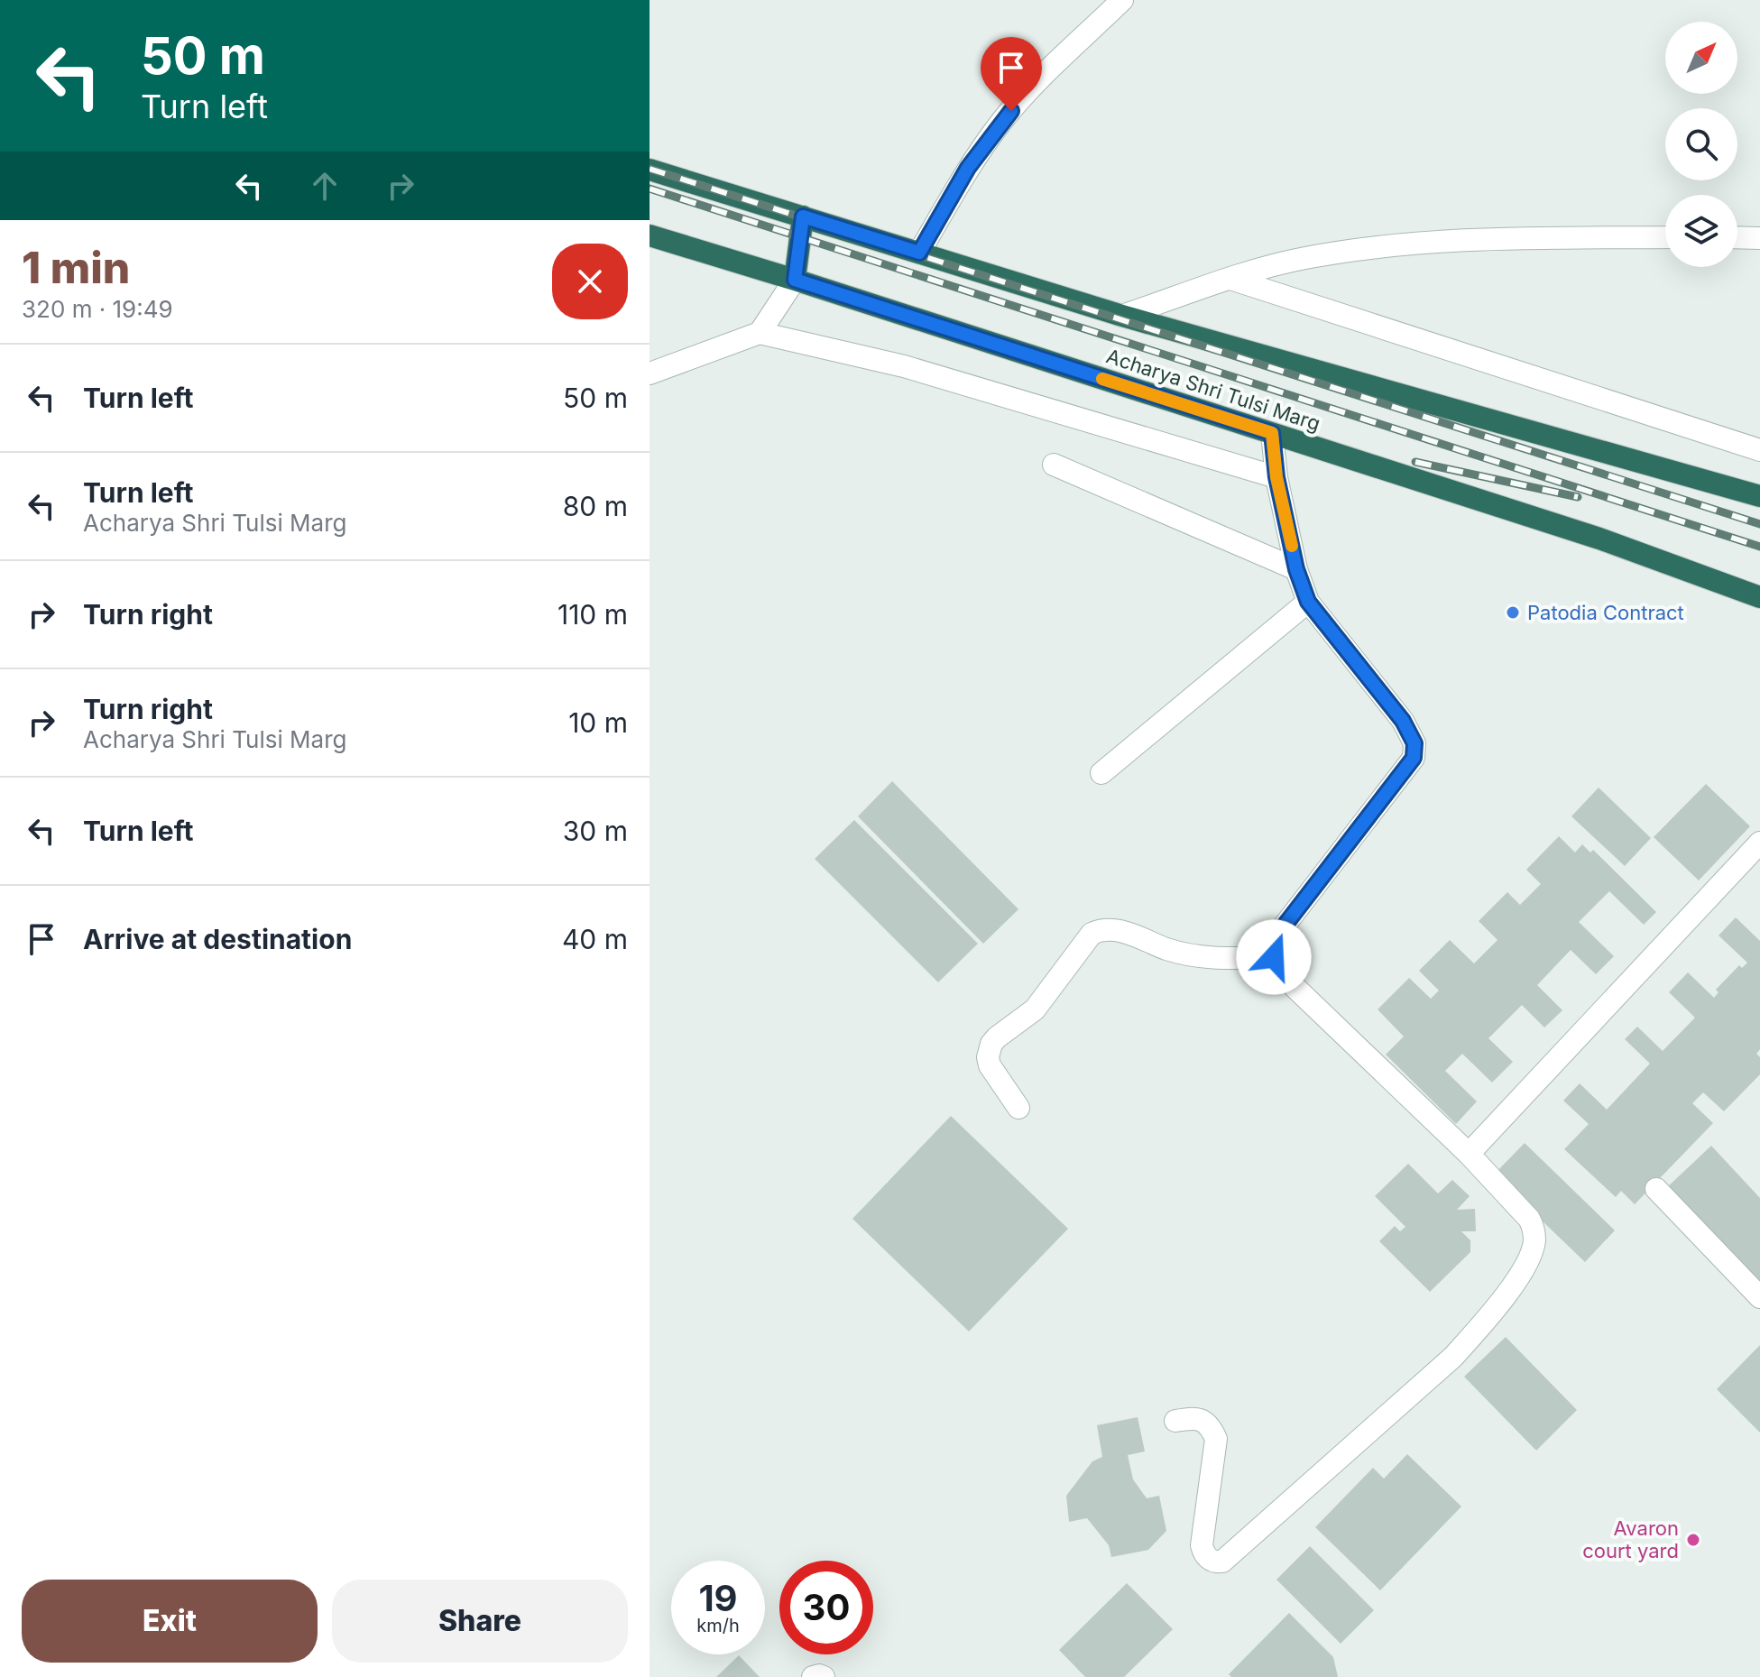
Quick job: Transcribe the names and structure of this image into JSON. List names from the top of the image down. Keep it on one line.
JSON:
{"streets":{"highway":["Acharya Shri Tulsi Marg"]},"places":["Patodia Contract","Avaron court yard"],"north":"top right","page":{"turn":["50 m","Turn left"],"heading":["1 min","320 m · 19:49"],"list":[{"name":"Turn left","value":"50 m"},{"name":"Turn left","note":"Acharya Shri Tulsi Marg","value":"80 m"},{"name":"Turn right","value":"110 m"},{"name":"Turn right","note":"Acharya Shri Tulsi Marg","value":"10 m"},{"name":"Turn left","value":"30 m"},{"name":"Arrive at destination","value":"40 m"}],"speed":"19 km/h","limit":"30","buttons":["Exit","Share"]}}
